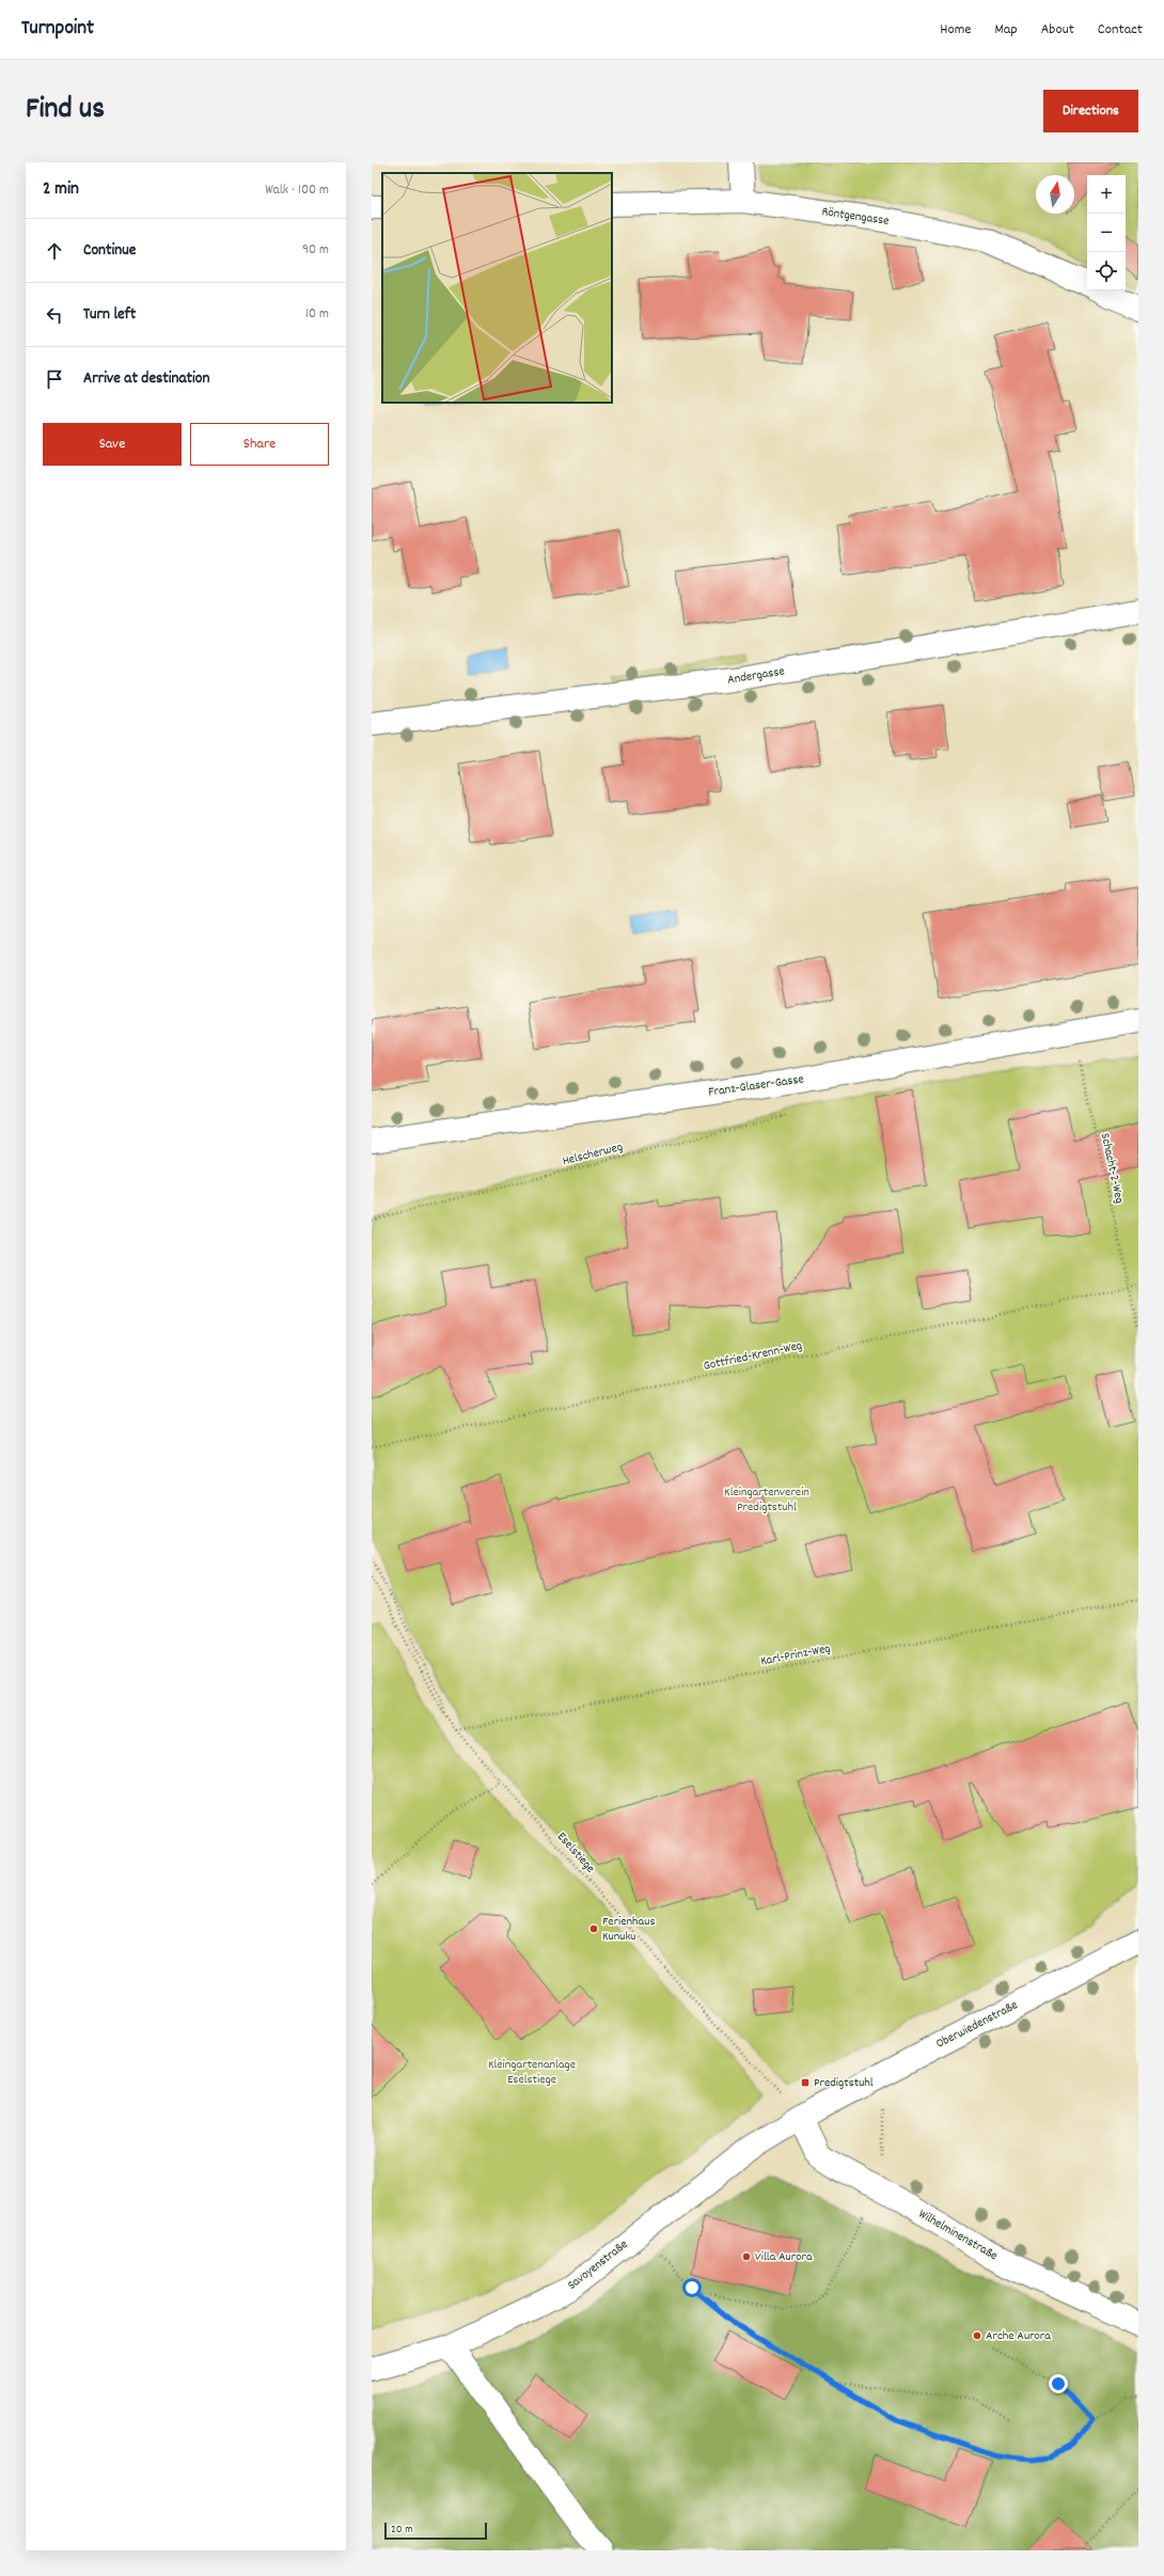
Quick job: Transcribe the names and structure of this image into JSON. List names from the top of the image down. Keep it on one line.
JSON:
{"streets":{"street":["Röntgengasse","Andergasse","Franz-Glaser-Gasse","Oberwiedenstraße","Wilhelminenstraße","Savoyenstraße"],"path":["Helscherweg","Schacht-2-Weg","Gottfried-Krenn-Weg","Karl-Prinz-Weg","Eselstiege"]},"crossings":[["Franz-Glaser-Gasse","Helscherweg"],["Schacht-2-Weg","Gottfried-Krenn-Weg"],["Karl-Prinz-Weg","Eselstiege"],["Eselstiege","Oberwiedenstraße"],["Eselstiege","Wilhelminenstraße"],["Eselstiege","Savoyenstraße"],["Oberwiedenstraße","Wilhelminenstraße"],["Oberwiedenstraße","Savoyenstraße"],["Wilhelminenstraße","Savoyenstraße"]],"parks":["Kleingartenverein Predigtstuhl","Kleingartenanlage Eselstiege"],"places":{"other":["Ferienhaus Kunuku","Villa Aurora","Arche Aurora"],"transit":["Predigtstuhl"]},"scale_bar":"20 m","north":"top","page":{"header":"Turnpoint","nav":["Home","Map","About","Contact"],"title":"Find us","buttons":["Directions",["Save","Share"]],"heading":["2 min","Walk · 100 m"],"map_buttons":["+","−"],"list":[["Continue","90 m"],["Turn left","10 m"],"Arrive at destination"],"scale":"20 m"}}
